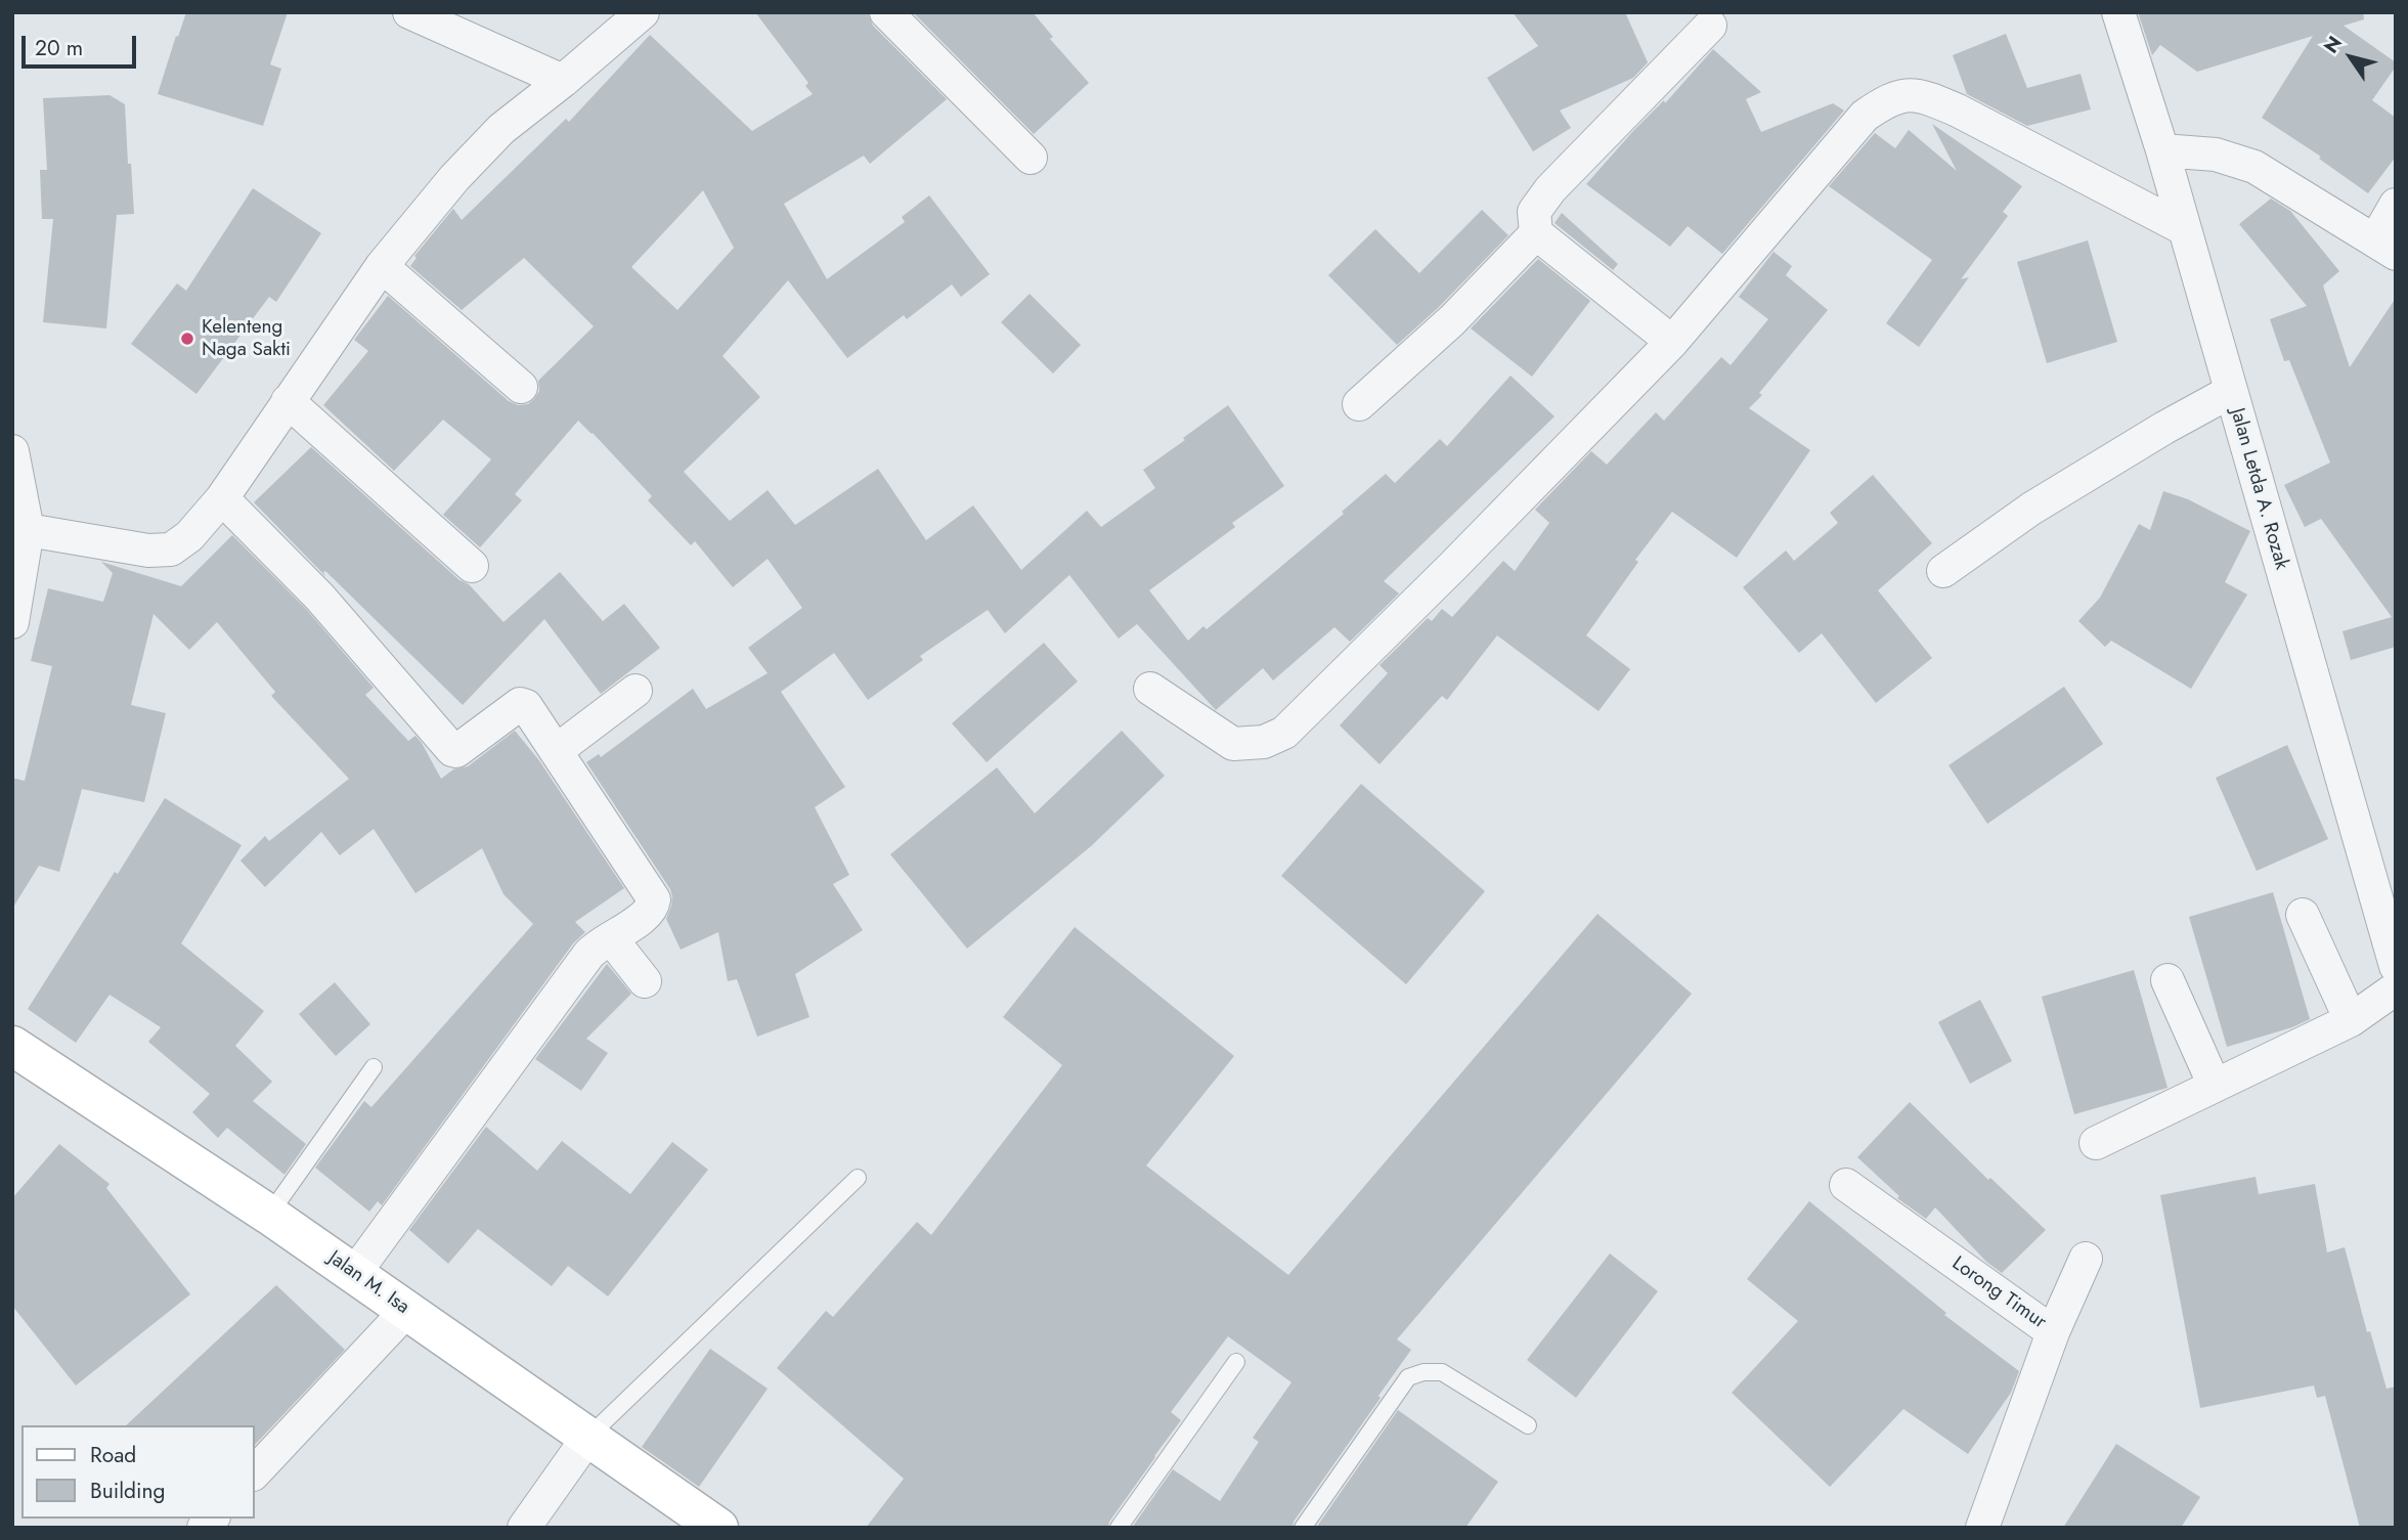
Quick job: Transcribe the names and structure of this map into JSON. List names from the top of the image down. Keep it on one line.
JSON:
{"streets":{"main road":["Jalan M. Isa"],"street":["Jalan Letda A. Rozak","Lorong Timur"]},"places":["Kelenteng Naga Sakti"],"legend":["Road","Building"],"scale_bar":"20 m","north":"top left"}
